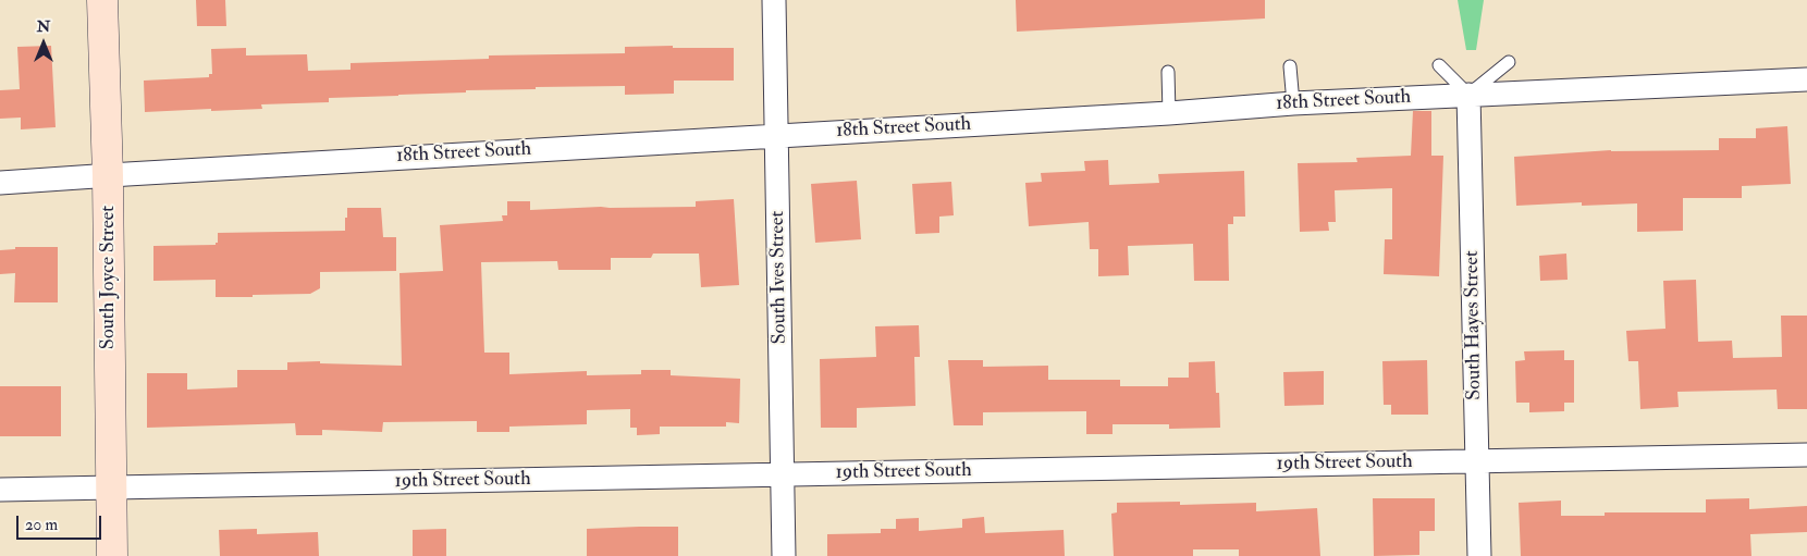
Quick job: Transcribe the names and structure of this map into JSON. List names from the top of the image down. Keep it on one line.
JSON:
{"streets":{"street":["18th Street South","South Joyce Street","South Ives Street","South Hayes Street","19th Street South"]},"crossings":[["18th Street South","South Joyce Street"],["18th Street South","South Ives Street"],["18th Street South","South Hayes Street"],["South Joyce Street","19th Street South"],["South Ives Street","19th Street South"],["South Hayes Street","19th Street South"]],"scale_bar":"20 m","north":"top"}
